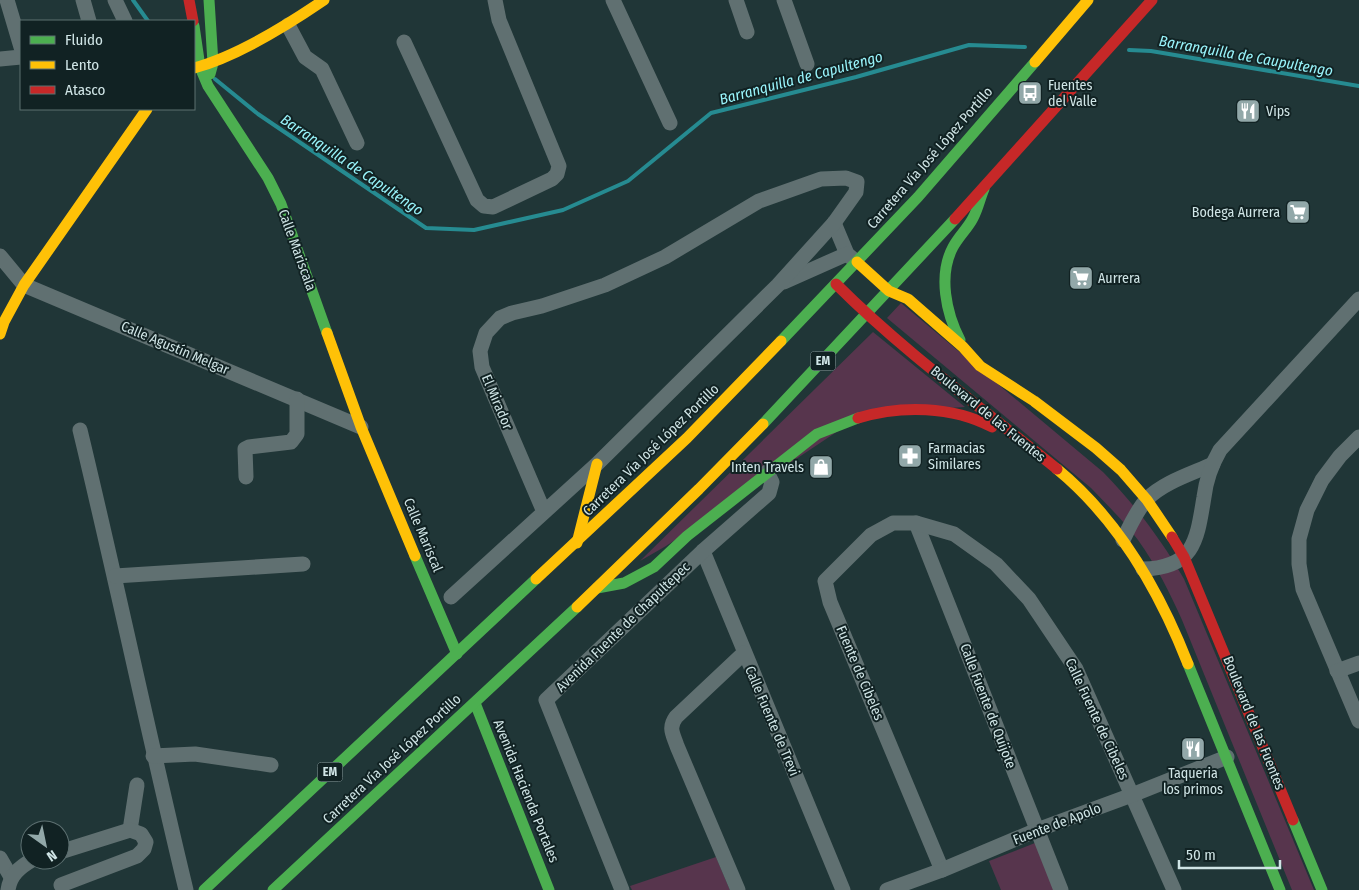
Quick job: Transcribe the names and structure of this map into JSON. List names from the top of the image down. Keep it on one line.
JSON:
{"streets":{"main road":["Carretera Vía José López Portillo","Calle Mariscala","EM","Boulevard de las Fuentes","Calle Mariscal","Avenida Hacienda Portales"],"street":["Calle Agustín Melgar","El Mirador","Avenida Fuente de Chapultepec","Fuente de Cibeles","Calle Fuente de Quijote","Calle Fuente de Cibeles","Calle Fuente de Trevi","Fuente de Apolo"]},"crossings":[["Carretera Vía José López Portillo","Boulevard de las Fuentes"],["Carretera Vía José López Portillo","Calle Mariscal"],["Carretera Vía José López Portillo","Avenida Hacienda Portales"],["Calle Mariscala","Calle Agustín Melgar"],["Calle Mariscala","Calle Mariscal"],["Calle Agustín Melgar","Calle Mariscal"],["Boulevard de las Fuentes","Fuente de Apolo"],["Avenida Fuente de Chapultepec","Calle Fuente de Trevi"],["Fuente de Cibeles","Calle Fuente de Quijote"],["Fuente de Cibeles","Calle Fuente de Cibeles"],["Fuente de Cibeles","Fuente de Apolo"],["Calle Fuente de Quijote","Calle Fuente de Cibeles"],["Calle Fuente de Quijote","Fuente de Apolo"],["Calle Fuente de Cibeles","Fuente de Apolo"]],"water":["Barranquilla de Caupultengo","Barranquilla de Capultengo"],"places":{"bus stop":["Fuentes del Valle"],"restaurant":["Vips","Taqueria los primos"],"supermarket":["Bodega Aurrera","Aurrera"],"pharmacy":["Farmacias Similares"],"shop":["Inten Travels"]},"legend":["Fluido","Lento","Atasco"],"scale_bar":"50 m","north":"bottom right"}
